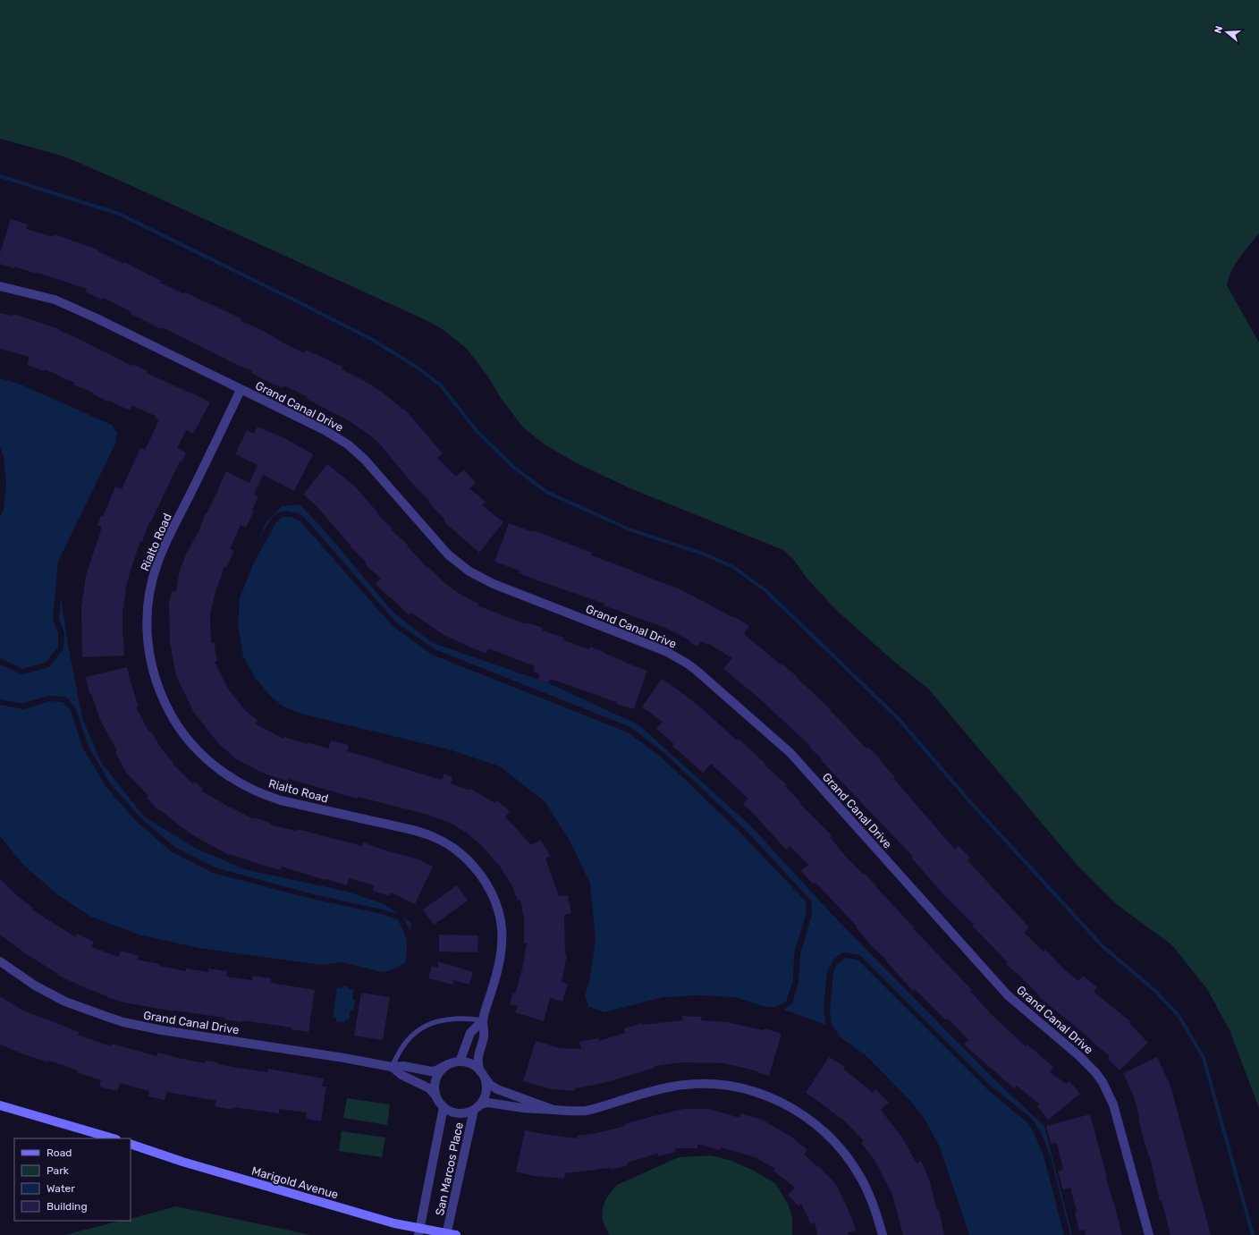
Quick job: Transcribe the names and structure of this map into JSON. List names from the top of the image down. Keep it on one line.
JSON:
{"streets":{"main road":["Marigold Avenue"],"street":["Grand Canal Drive","Rialto Road","San Marcos Place"]},"crossings":[["Grand Canal Drive","Rialto Road"],["Grand Canal Drive","San Marcos Place"],["Rialto Road","San Marcos Place"],["San Marcos Place","Marigold Avenue"]],"legend":["Road","Park","Water","Building"],"north":"left"}
